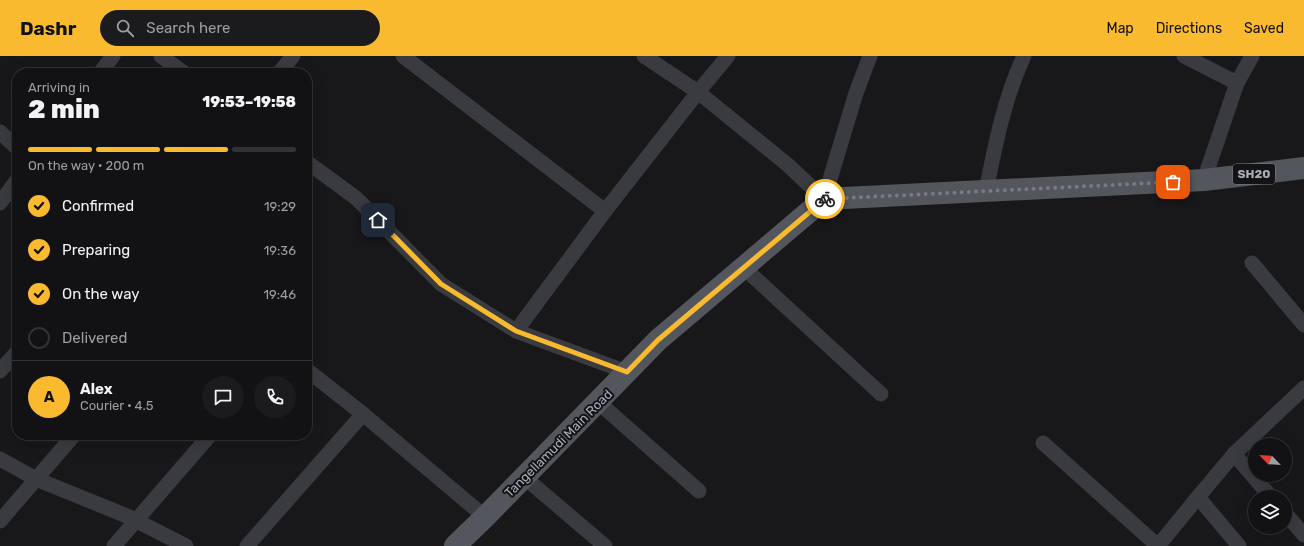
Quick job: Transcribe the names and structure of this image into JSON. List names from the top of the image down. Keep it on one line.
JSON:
{"streets":{"main road":["SH20","Tangellamudi Main Road"]},"crossings":[["SH20","Tangellamudi Main Road"]],"north":"top left","page":{"header":"Dashr","search":"Search here","nav":["Map","Directions","Saved"],"heading":["2 min","Arriving in","19:53–19:58"],"panel":["Alex","Courier · 4.5"],"bar":"On the way · 200 m","list":[["Confirmed","19:29"],["Preparing","19:36"],["On the way","19:46"],"Delivered"],"round":"A"}}
